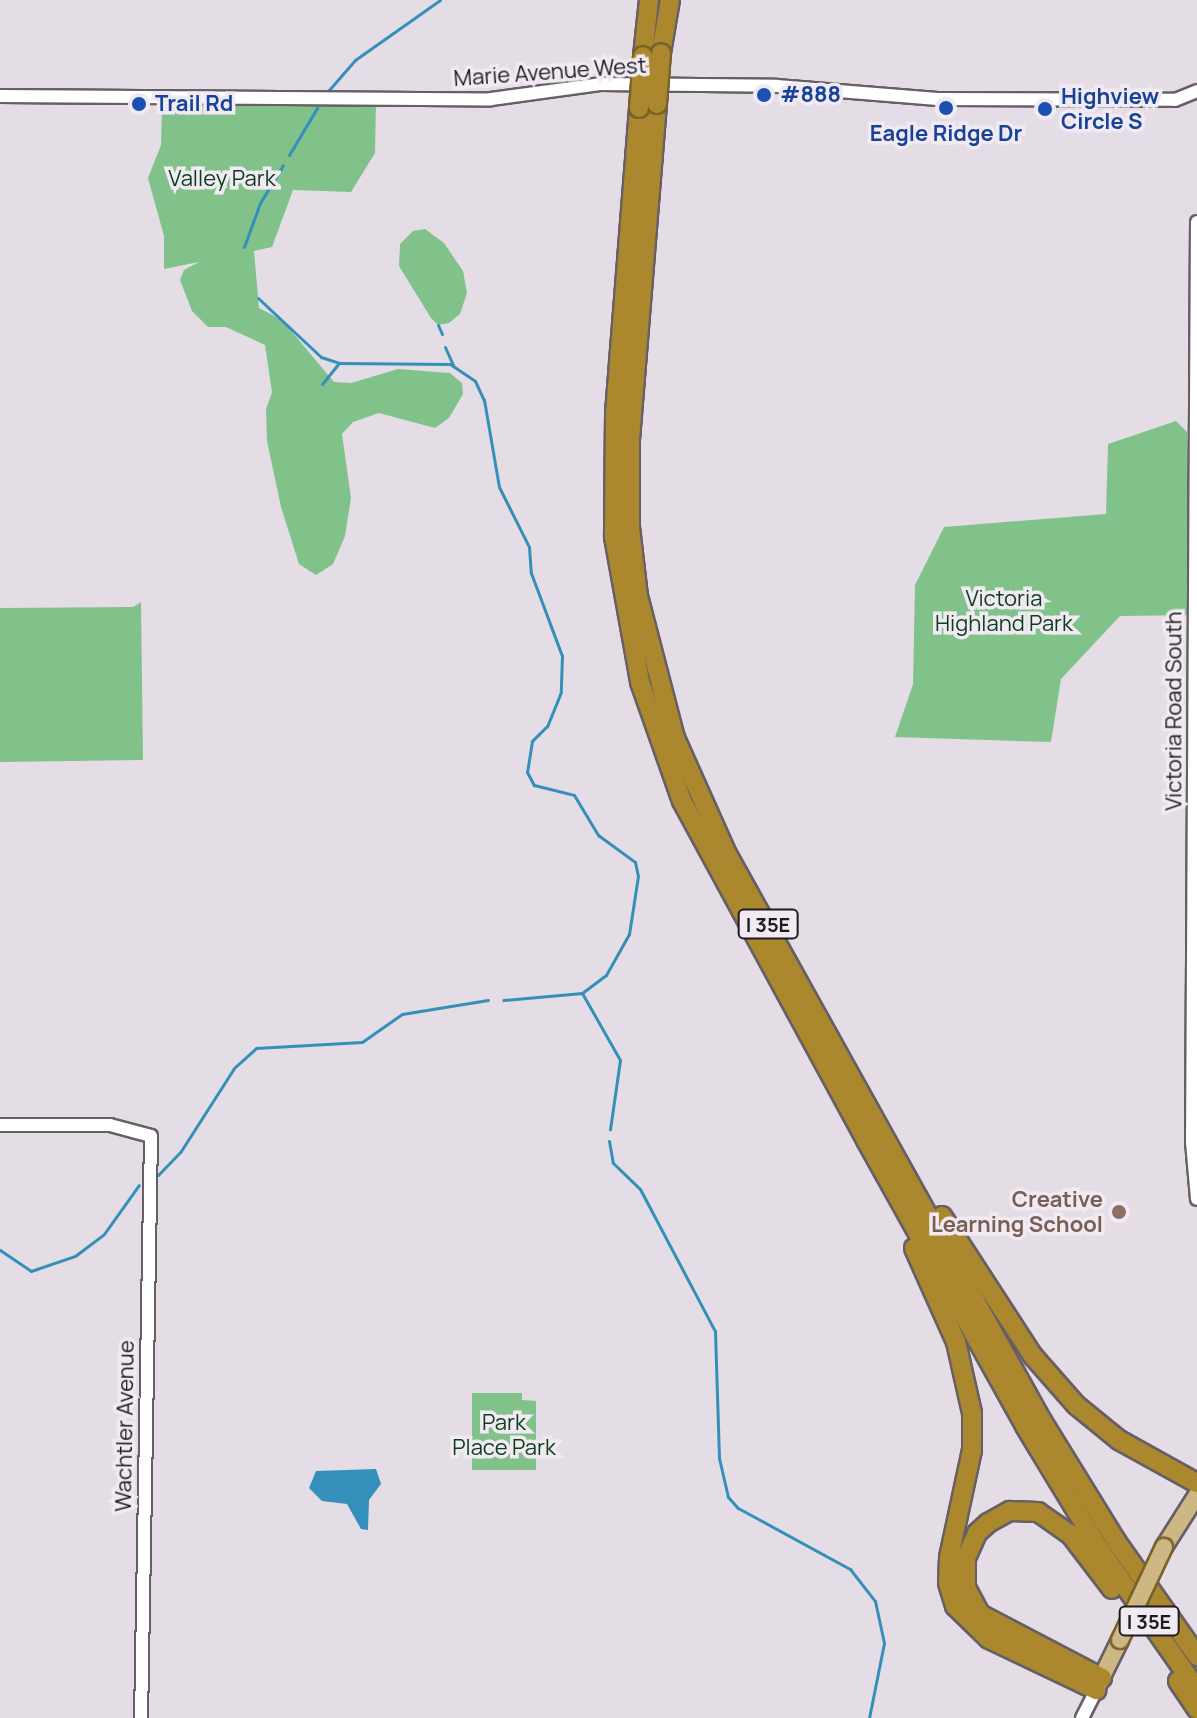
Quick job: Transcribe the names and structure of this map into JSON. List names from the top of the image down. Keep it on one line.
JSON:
{"streets":{"highway":["I 35E"],"street":["Marie Avenue West","Victoria Road South","Wachtler Avenue"]},"parks":["Valley Park","Victoria Highland Park","Park Place Park"],"places":["#888","Trail Rd","Eagle Ridge Dr","Highview Circle S","Creative Learning School"]}
